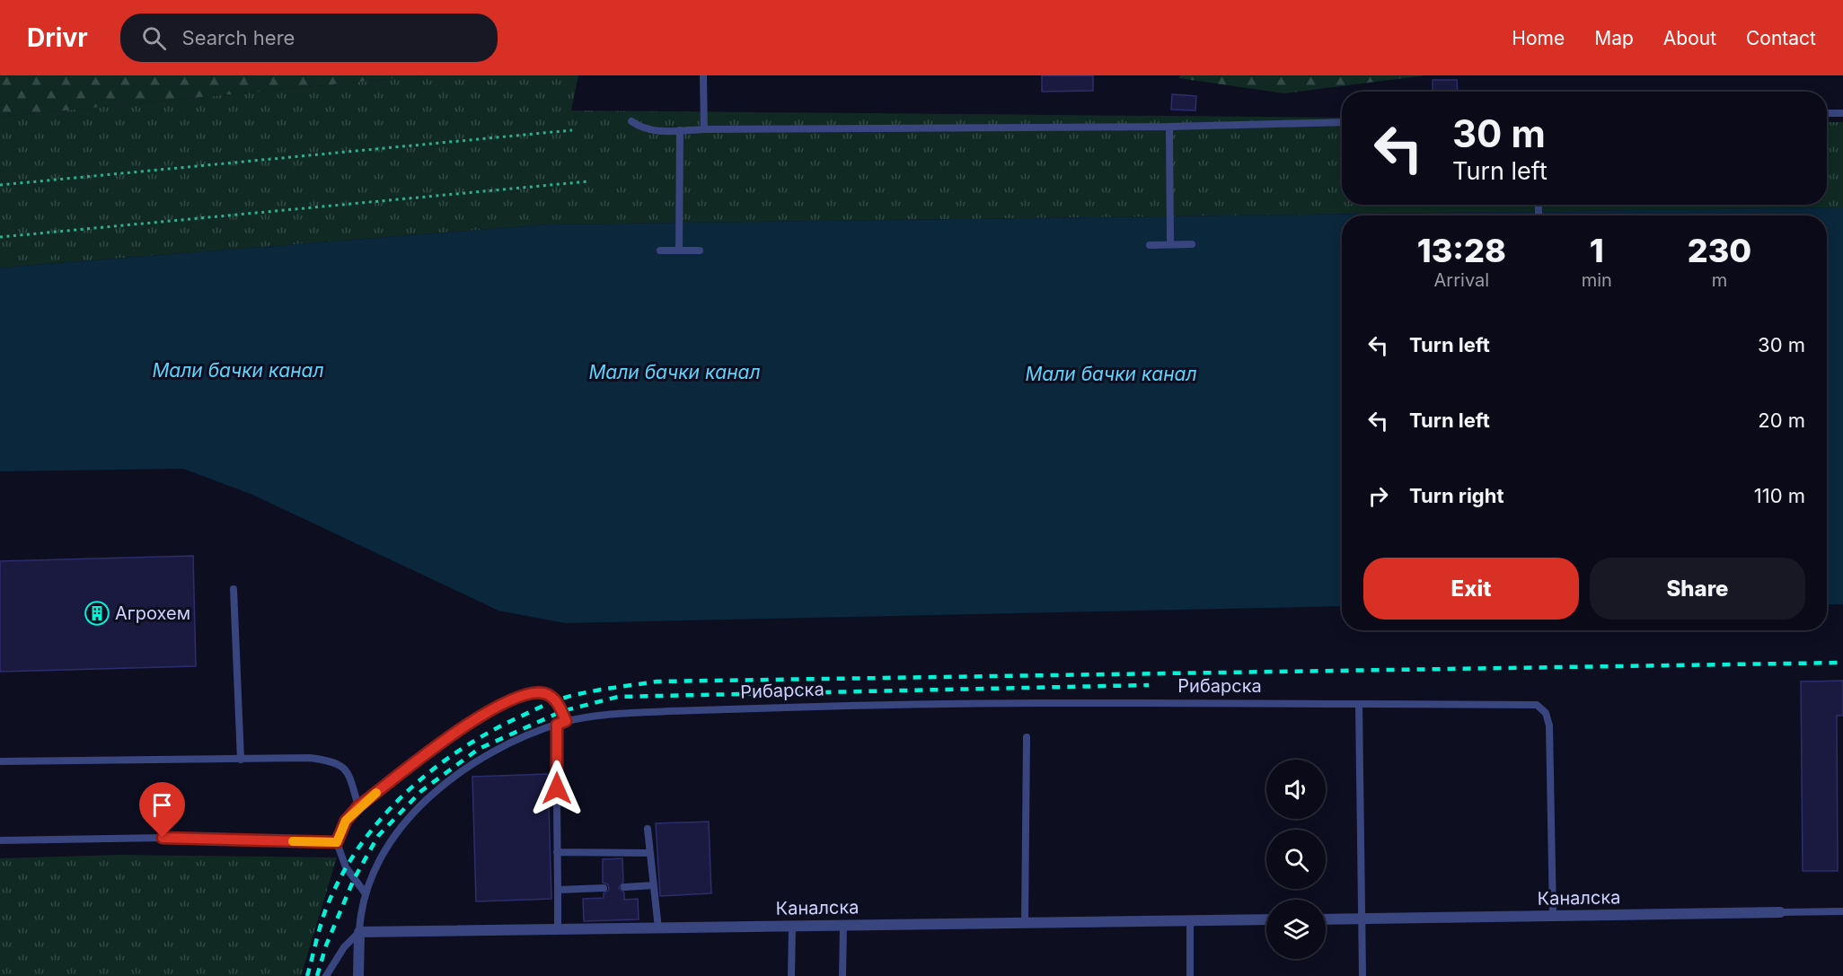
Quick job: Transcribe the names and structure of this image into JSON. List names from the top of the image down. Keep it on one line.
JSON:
{"streets":{"street":["Рибарска","Каналска"]},"crossings":[["Рибарска","Каналска"]],"water":["Мали бачки канал"],"places":{"building":["Агрохем"]},"page":{"header":"Drivr","search":"Search here","nav":["Home","Map","About","Contact"],"turn":["30 m","Turn left"],"eta":["13:28","Arrival","1","min","230","m"],"list":[{"name":"Turn left","value":"30 m"},{"name":"Turn left","value":"20 m"},{"name":"Turn right","value":"110 m"}],"buttons":["Exit","Share"]}}
